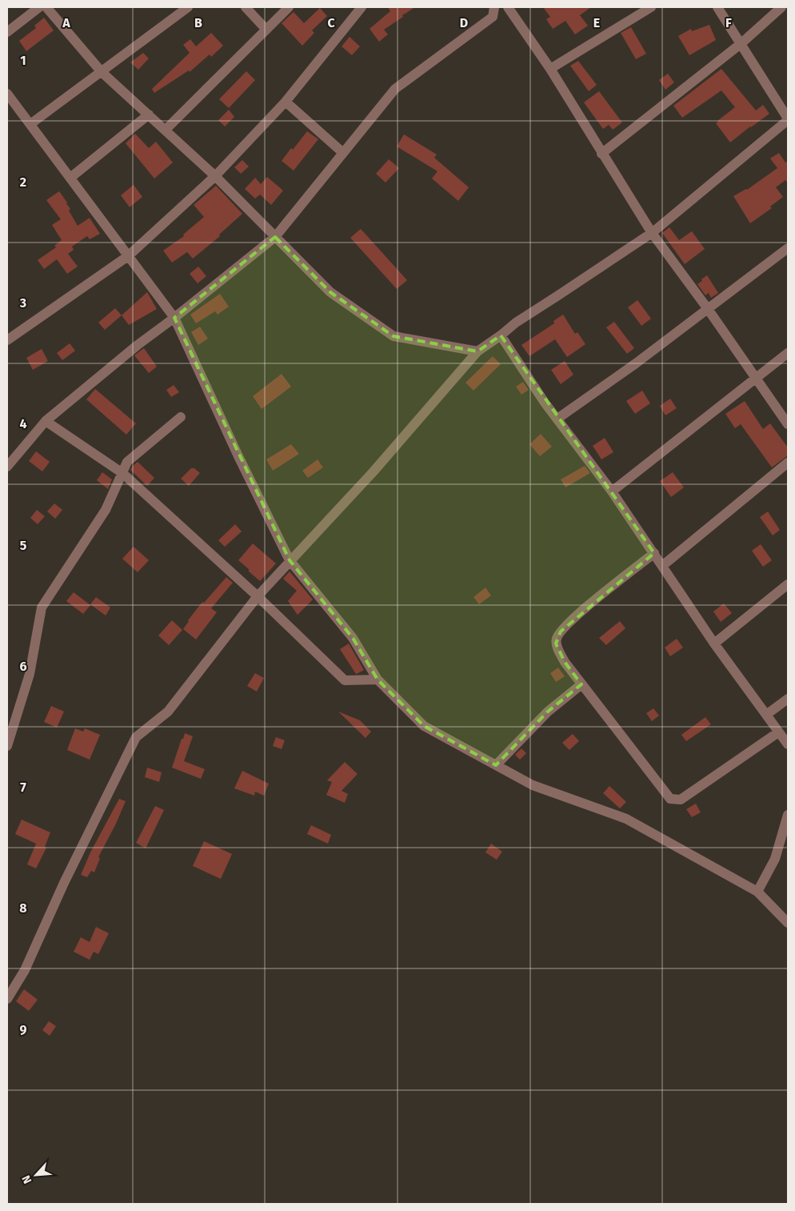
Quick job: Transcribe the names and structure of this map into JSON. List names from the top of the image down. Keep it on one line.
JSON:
{"north":"bottom left","grid":{"columns":["A","B","C","D","E","F"],"rows":["1","2","3","4","5","6","7","8","9"]}}
